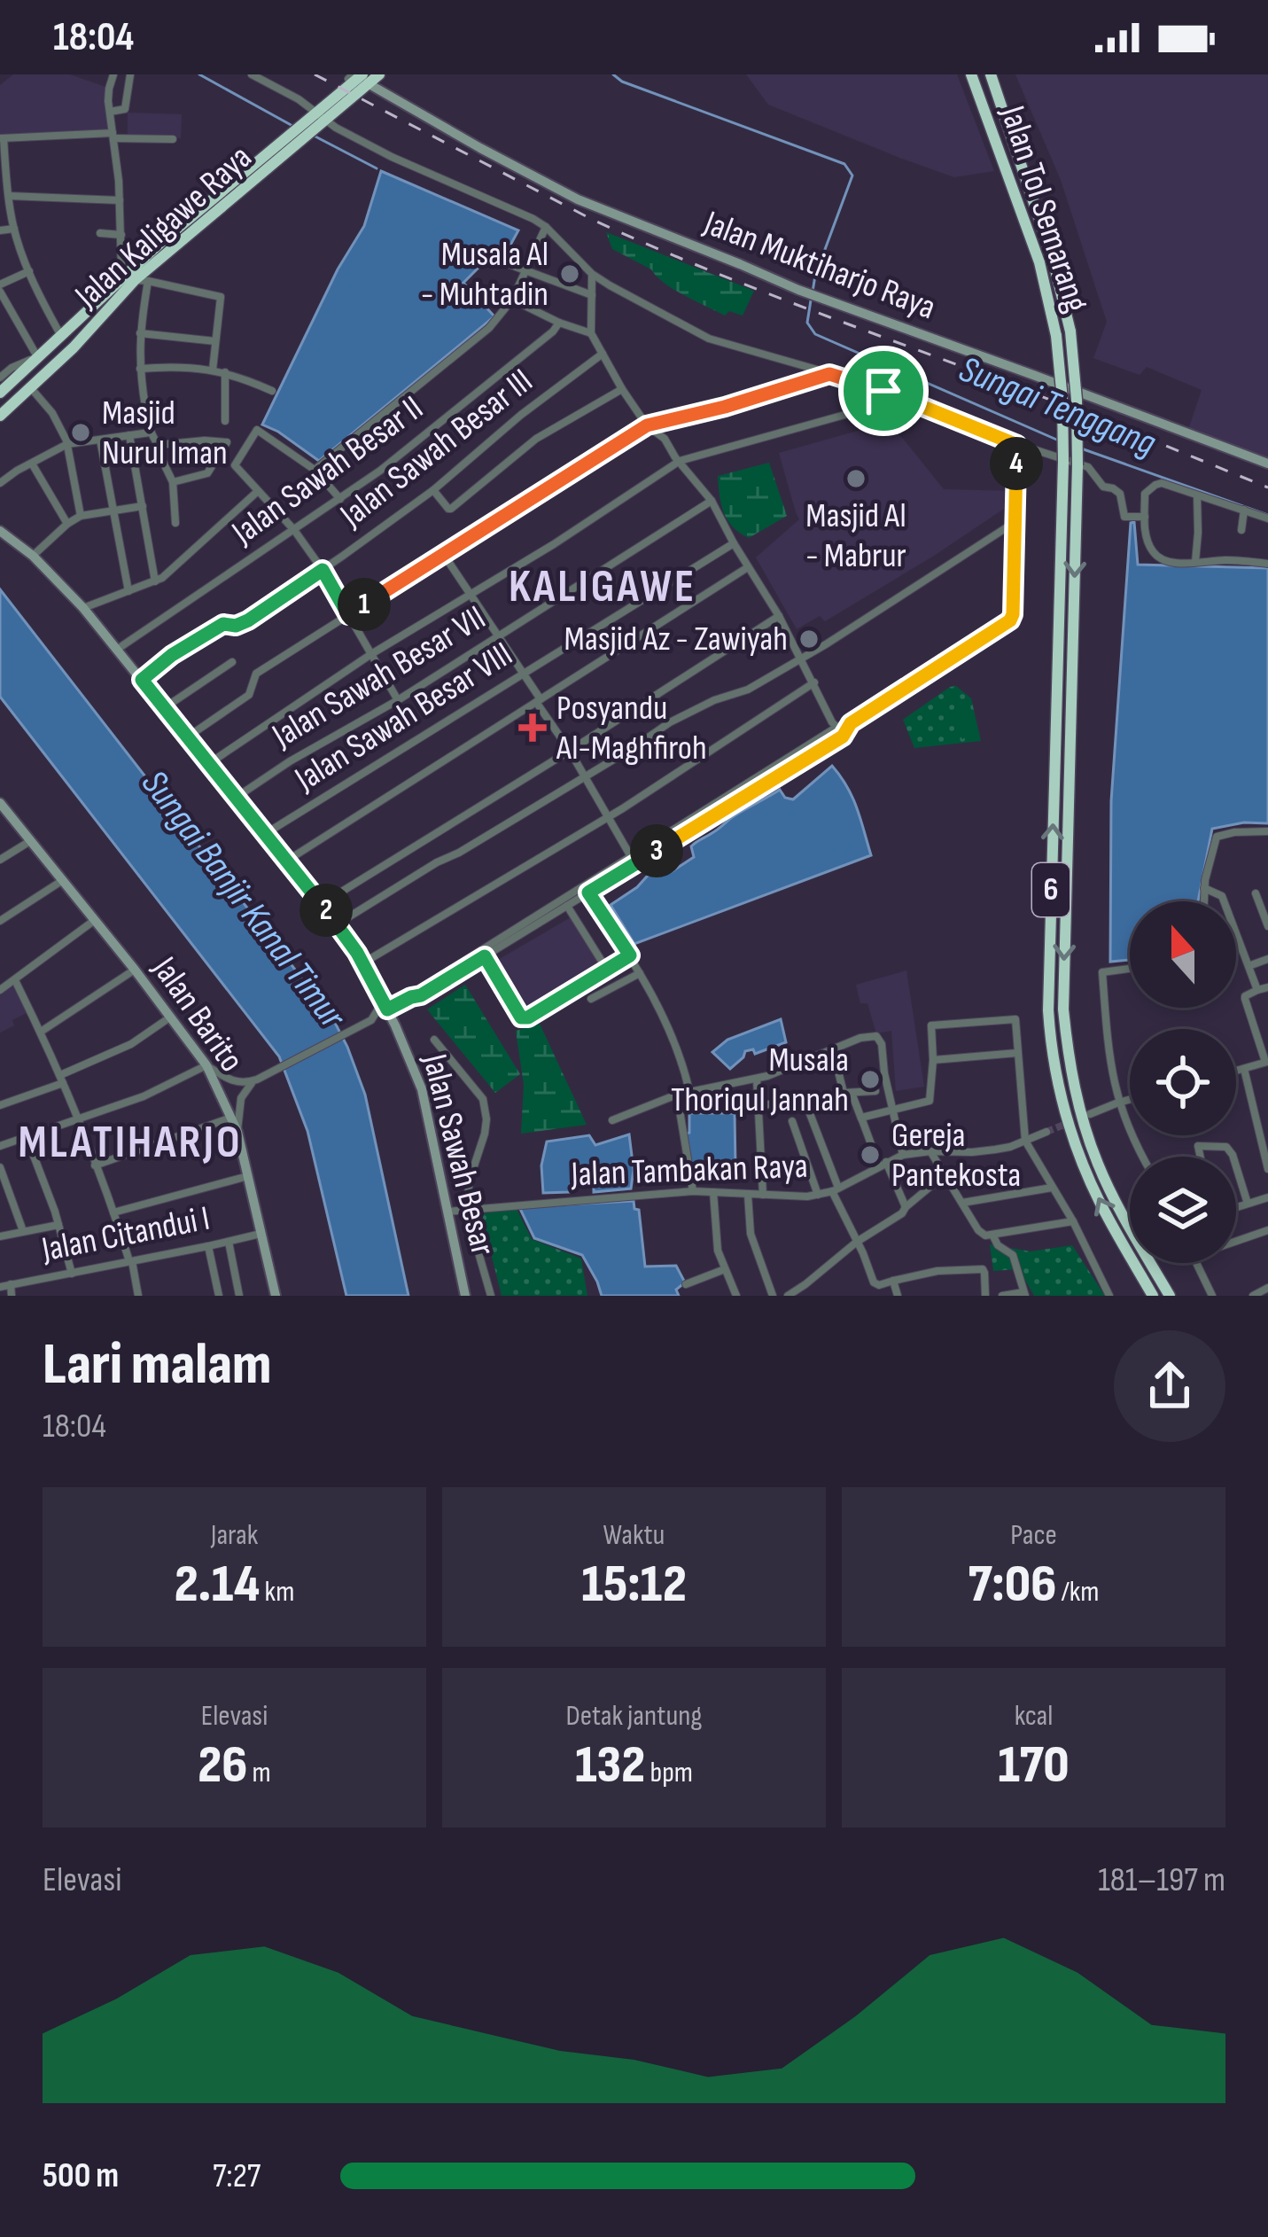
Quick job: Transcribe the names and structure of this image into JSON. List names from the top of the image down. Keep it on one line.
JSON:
{"streets":{"highway":["Jalan Tol Semarang","Jalan Kaligawe Raya","6"],"street":["Jalan Muktiharjo Raya","Jalan Sawah Besar III","Jalan Sawah Besar II","Jalan Sawah Besar VII","Jalan Sawah Besar VIII","Jalan Barito","Jalan Sawah Besar","Jalan Tambakan Raya","Jalan Citandui I"]},"crossings":[["Jalan Kaligawe Raya","Jalan Muktiharjo Raya"],["Jalan Sawah Besar III","Jalan Sawah Besar"],["Jalan Sawah Besar II","Jalan Sawah Besar"],["Jalan Sawah Besar VII","Jalan Sawah Besar"],["Jalan Sawah Besar VIII","Jalan Sawah Besar"],["Jalan Barito","Jalan Citandui I"],["Jalan Sawah Besar","Jalan Tambakan Raya"]],"districts":["KALIGAWE","MLATIHARJO"],"water":["Sungai Tenggang","Sungai Banjir Kanal Timur"],"places":{"other":["Musala Al - Muhtadin","Masjid Nurul Iman","Masjid Al - Mabrur","Masjid Az - Zawiyah","Musala Thoriqul Jannah","Gereja Pantekosta"],"health":["Posyandu Al-Maghfiroh"]},"north":"top","page":{"status":"18:04","pins":["4","1","3","2"],"heading":["Lari malam","18:04"],"stats":[["Jarak","2.14 km"],["Waktu","15:12"],["Pace","7:06 /km"],["Elevasi","26 m"],["Detak jantung","132 bpm"],["kcal","170"]],"chart":["Elevasi","181–197 m"],"list":[{"name":"500 m","note":"7:27"}]}}
